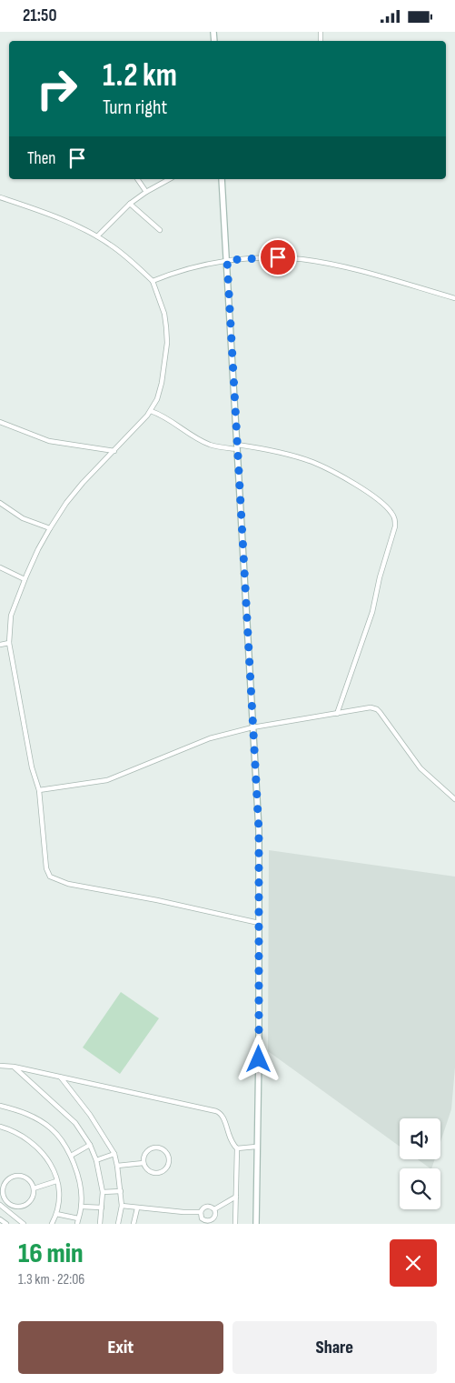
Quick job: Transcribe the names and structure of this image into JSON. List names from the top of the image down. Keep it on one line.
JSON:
{"page":{"status":"21:50","turn":["1.2 km","Turn right"],"then":"Then","heading":["16 min","1.3 km · 22:06"],"buttons":["Exit","Share"]}}
